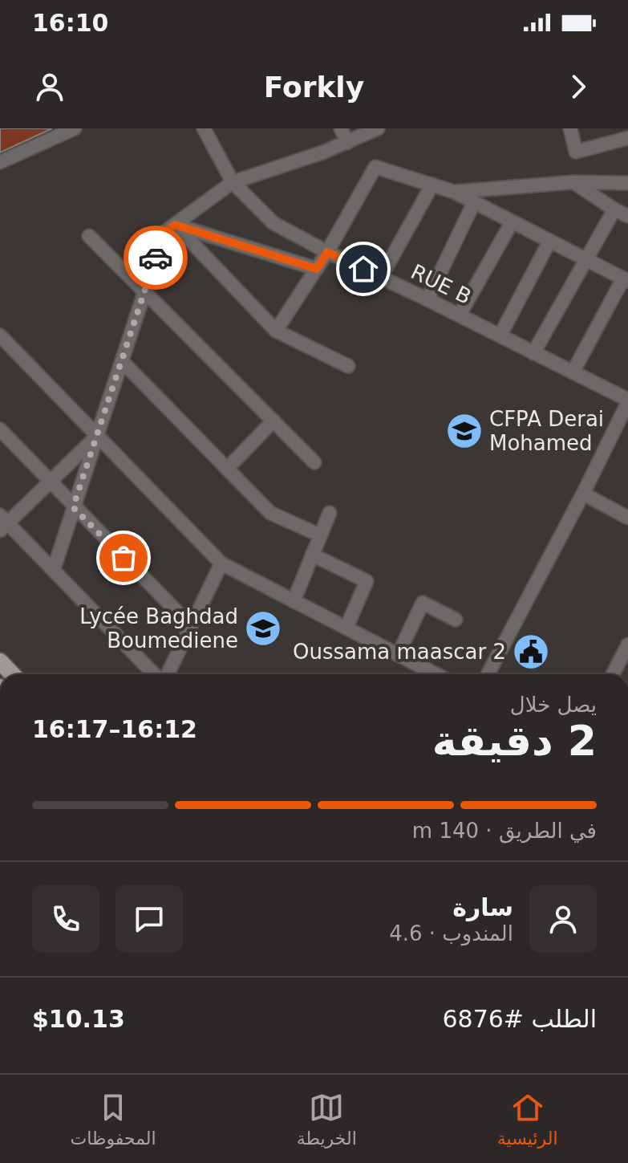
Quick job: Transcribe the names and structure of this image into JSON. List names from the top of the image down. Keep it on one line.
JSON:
{"streets":{"street":["RUE B"]},"places":{"school or university":["CFPA Derai Mohamed","Lycée Baghdad Boumediene"],"public building":["Oussama maascar 2"]},"page":{"status":"16:10","header":"Forkly","heading":["2 دقيقة","يصل خلال","16:12–16:17"],"panel":["سارة","المندوب · 4.6","الطلب #6876","$10.13"],"bar":"في الطريق · 140 m","tabs":["الرئيسية","الخريطة","المحفوظات"]}}
